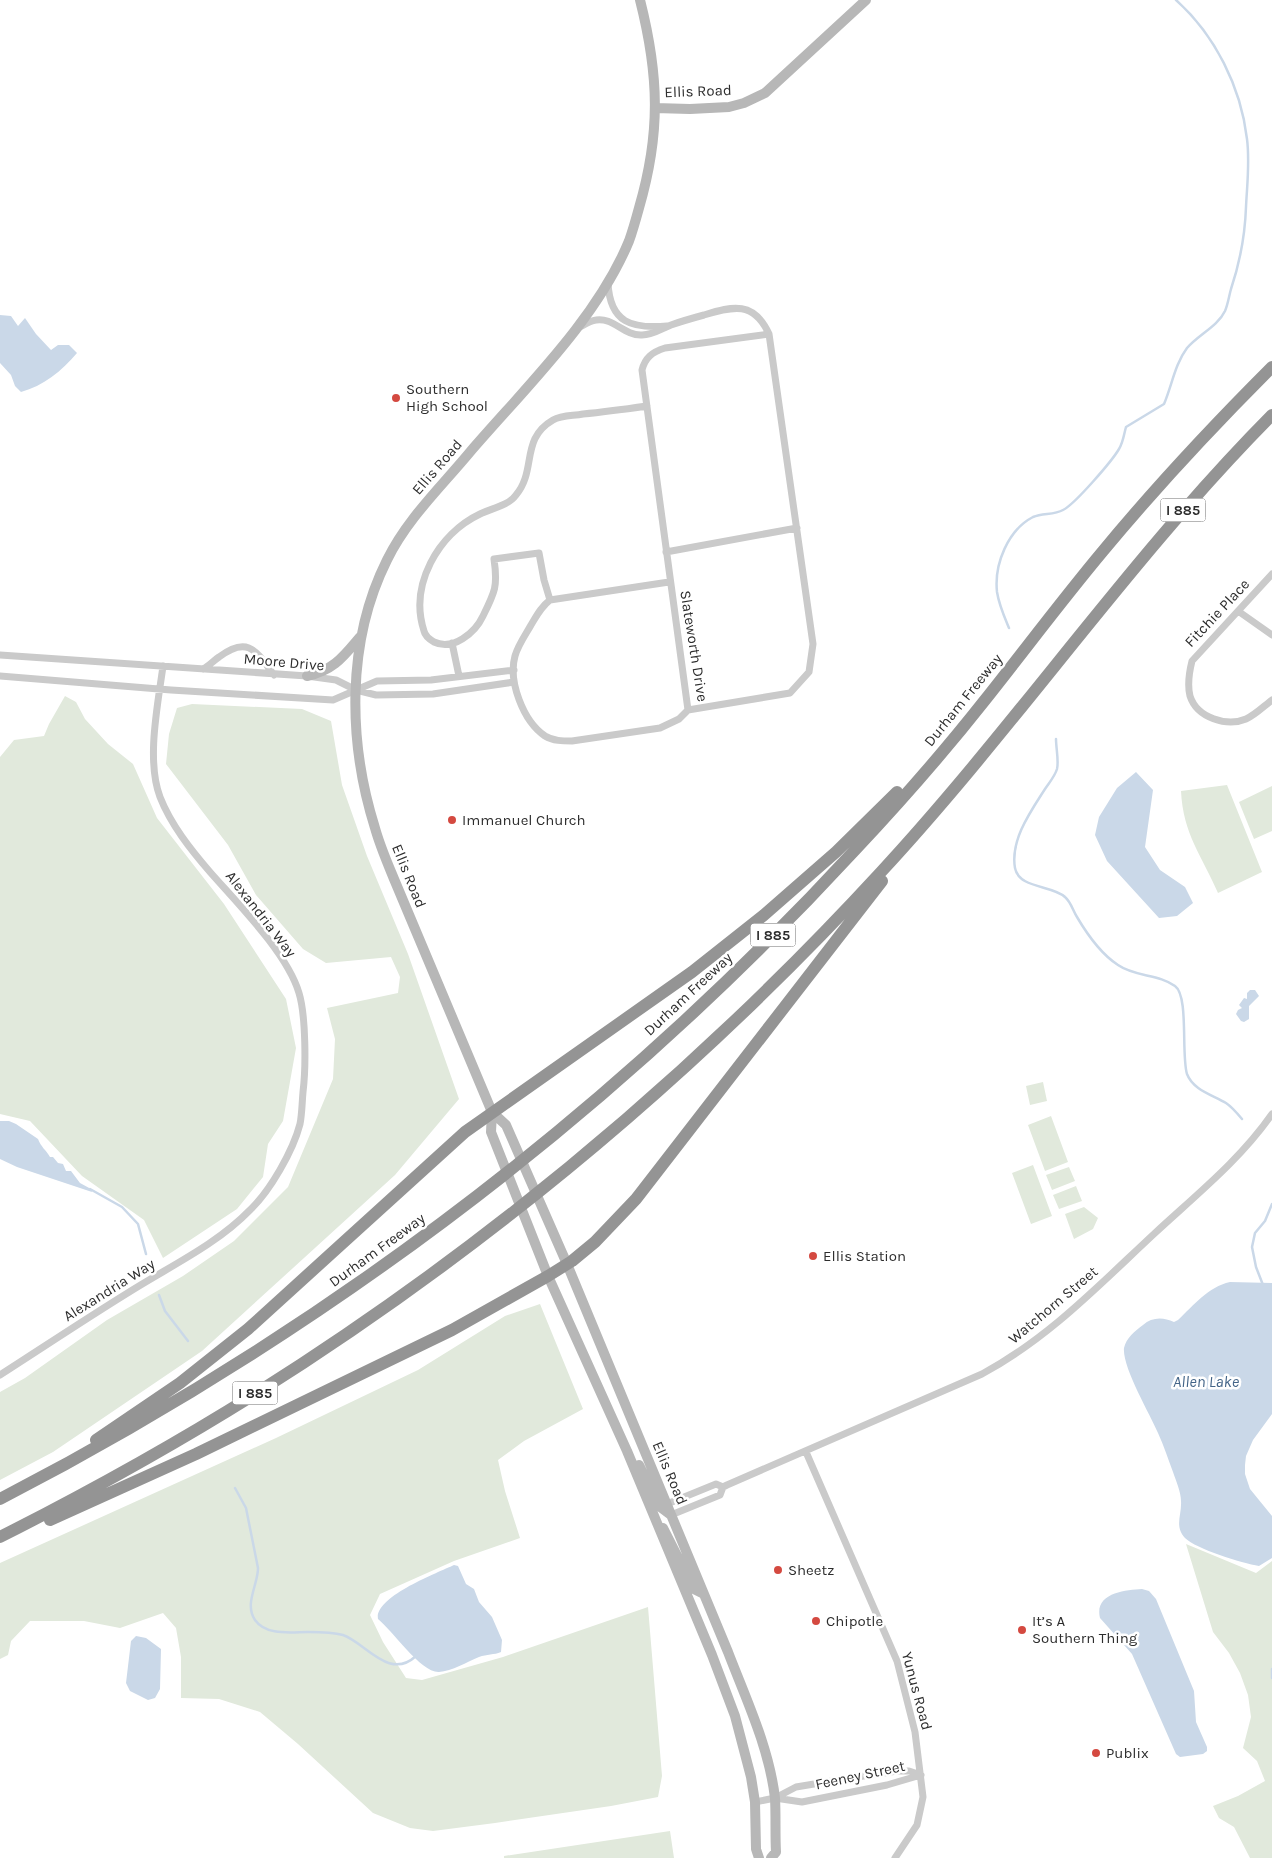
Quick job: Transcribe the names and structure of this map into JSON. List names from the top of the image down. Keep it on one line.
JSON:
{"streets":{"highway":["I 885","Durham Freeway"],"main road":["Ellis Road"],"street":["Fitchie Place","Slateworth Drive","Moore Drive","Alexandria Way","Watchorn Street","Yunus Road","Feeney Street"]},"crossings":[["Ellis Road","Slateworth Drive"],["Ellis Road","Moore Drive"],["Ellis Road","Watchorn Street"],["Ellis Road","Feeney Street"],["Slateworth Drive","Moore Drive"],["Moore Drive","Alexandria Way"],["Watchorn Street","Yunus Road"],["Yunus Road","Feeney Street"]],"water":["Allen Lake"],"places":["Southern High School","Immanuel Church","Ellis Station","Sheetz","Chipotle","It’s A Southern Thing","Publix"]}
